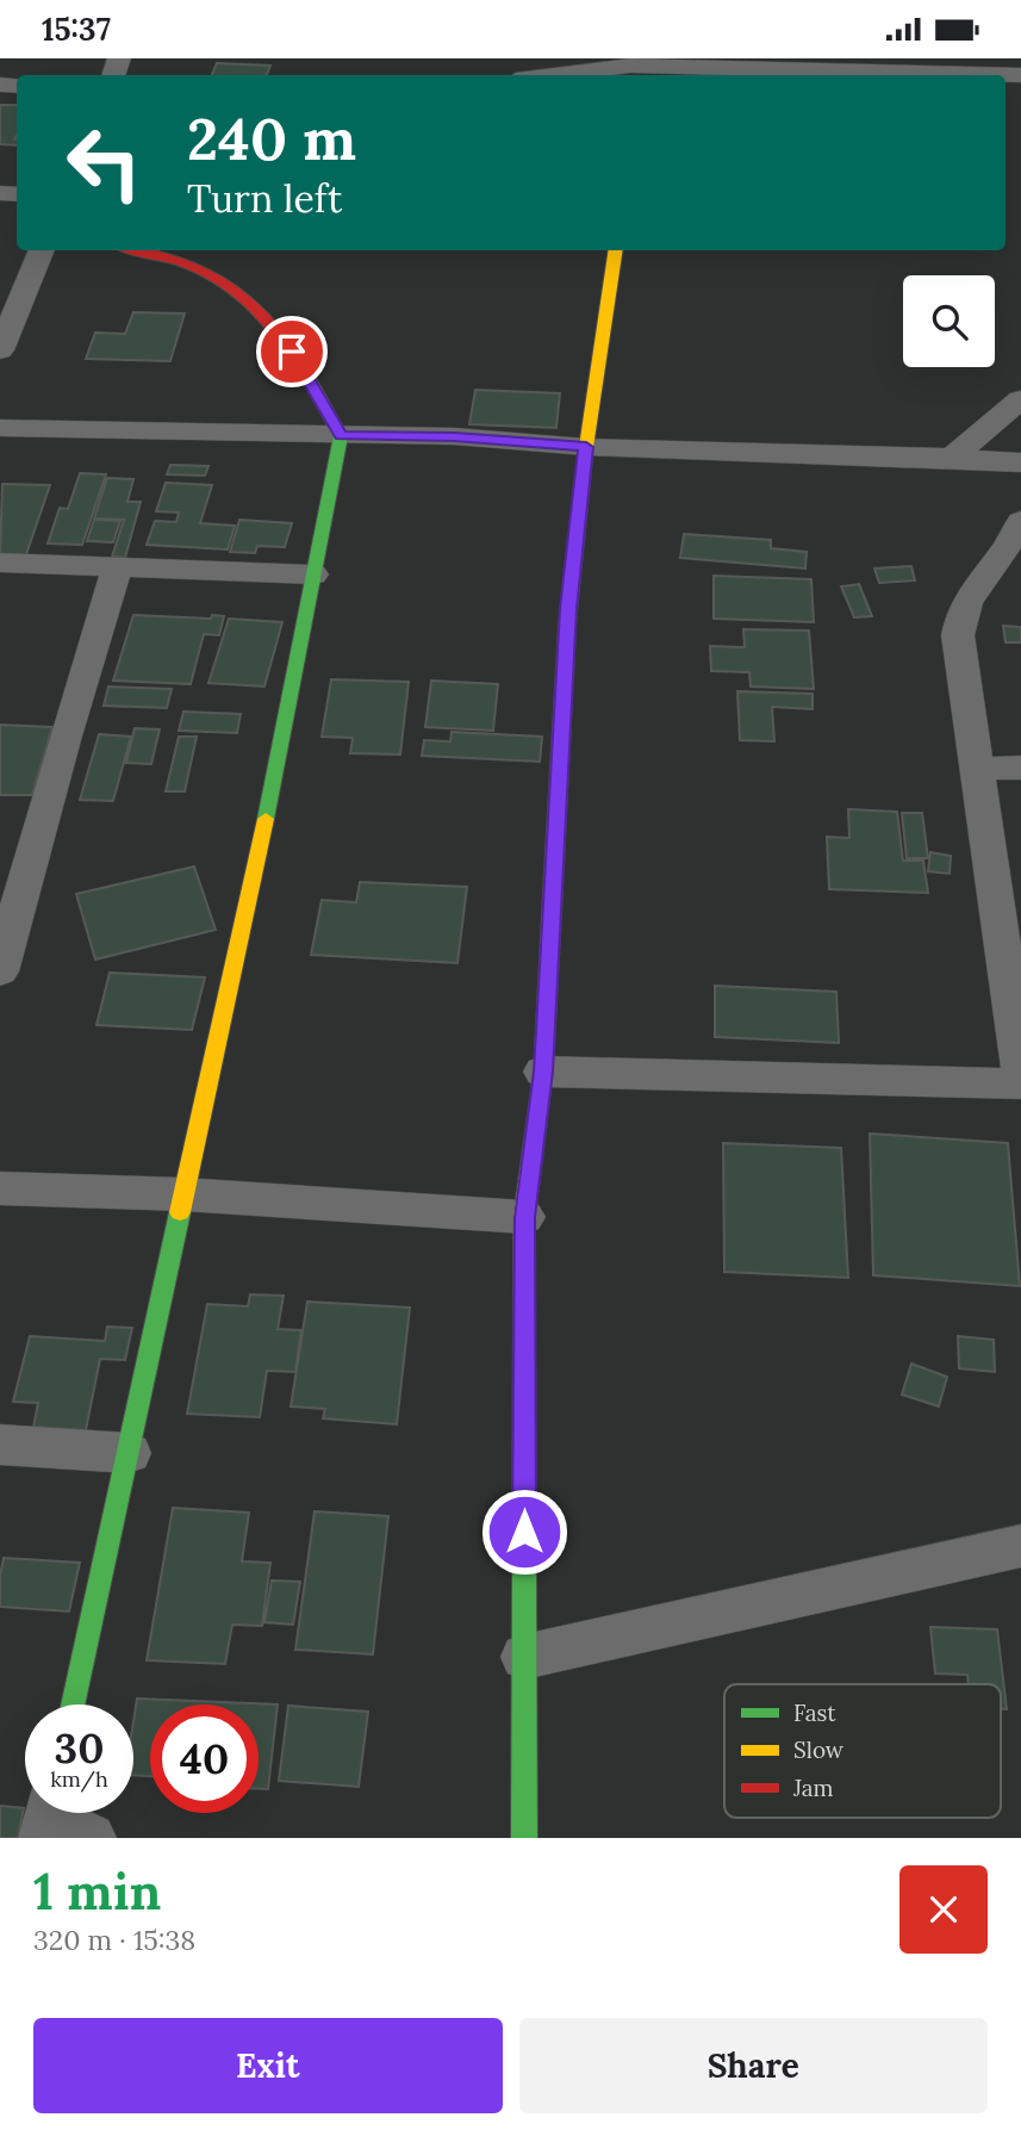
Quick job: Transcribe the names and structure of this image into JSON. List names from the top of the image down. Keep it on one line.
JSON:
{"legend":["Fast","Slow","Jam"],"page":{"status":"15:37","turn":["240 m","Turn left"],"speed":"30 km/h","limit":"40","heading":["1 min","320 m · 15:38"],"buttons":["Exit","Share"]}}
